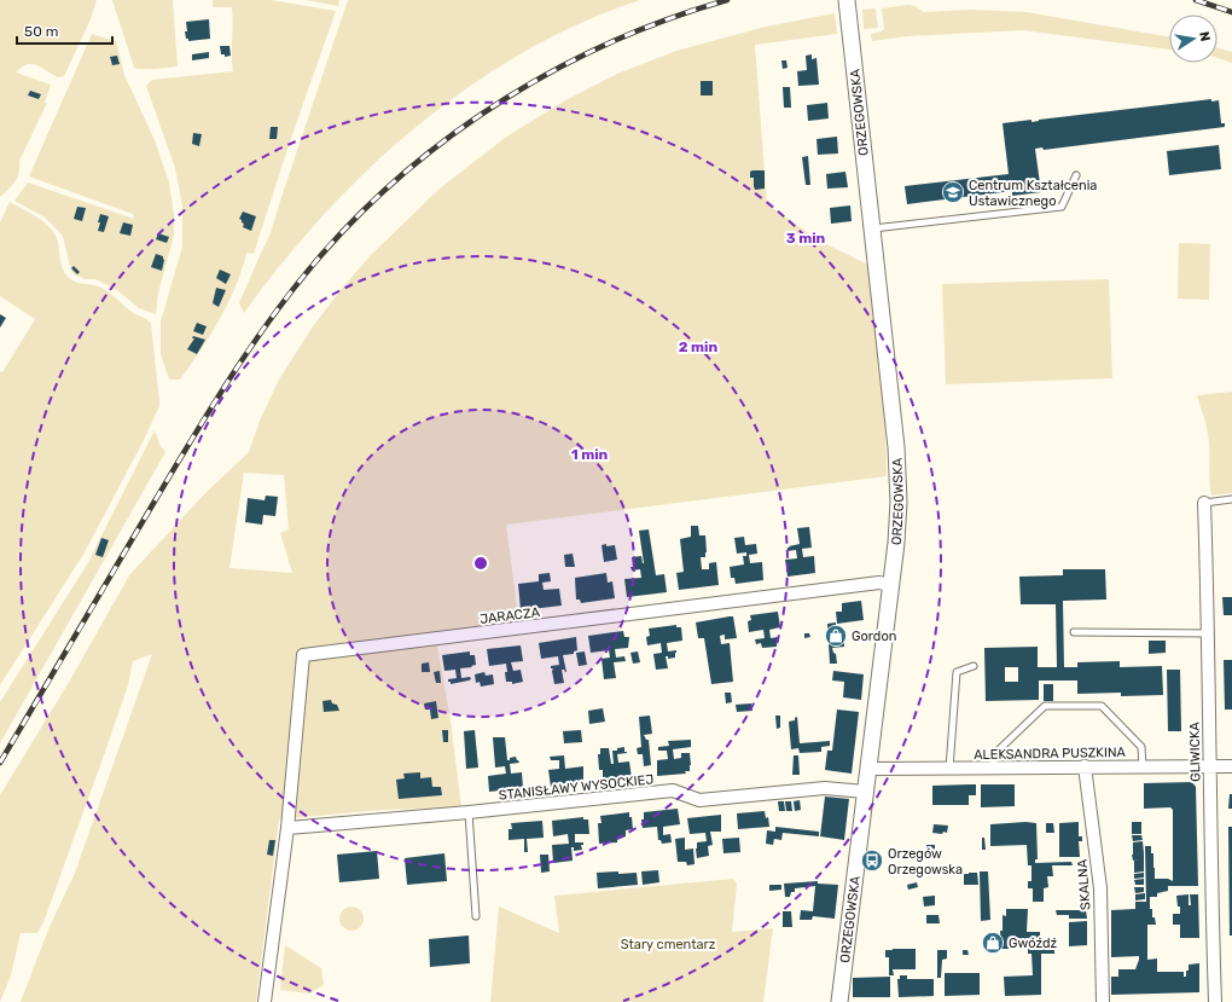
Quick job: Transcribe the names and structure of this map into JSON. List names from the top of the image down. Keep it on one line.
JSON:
{"streets":{"street":["ORZEGOWSKA","JARACZA","GLIWICKA","ALEKSANDRA PUSZKINA","STANISŁAWY WYSOCKIEJ","SKALNA"]},"crossings":[["ORZEGOWSKA","JARACZA"],["ORZEGOWSKA","ALEKSANDRA PUSZKINA"],["ORZEGOWSKA","STANISŁAWY WYSOCKIEJ"],["JARACZA","STANISŁAWY WYSOCKIEJ"],["GLIWICKA","ALEKSANDRA PUSZKINA"],["ALEKSANDRA PUSZKINA","SKALNA"]],"parks":["Stary cmentarz"],"places":{"school or university":["Centrum Kształcenia Ustawicznego"],"shop":["Gordon","Gwóźdź"],"bus stop":["Orzegów Orzegowska"]},"scale_bar":"50 m","north":"right","rings":["3 min","2 min","1 min"]}
